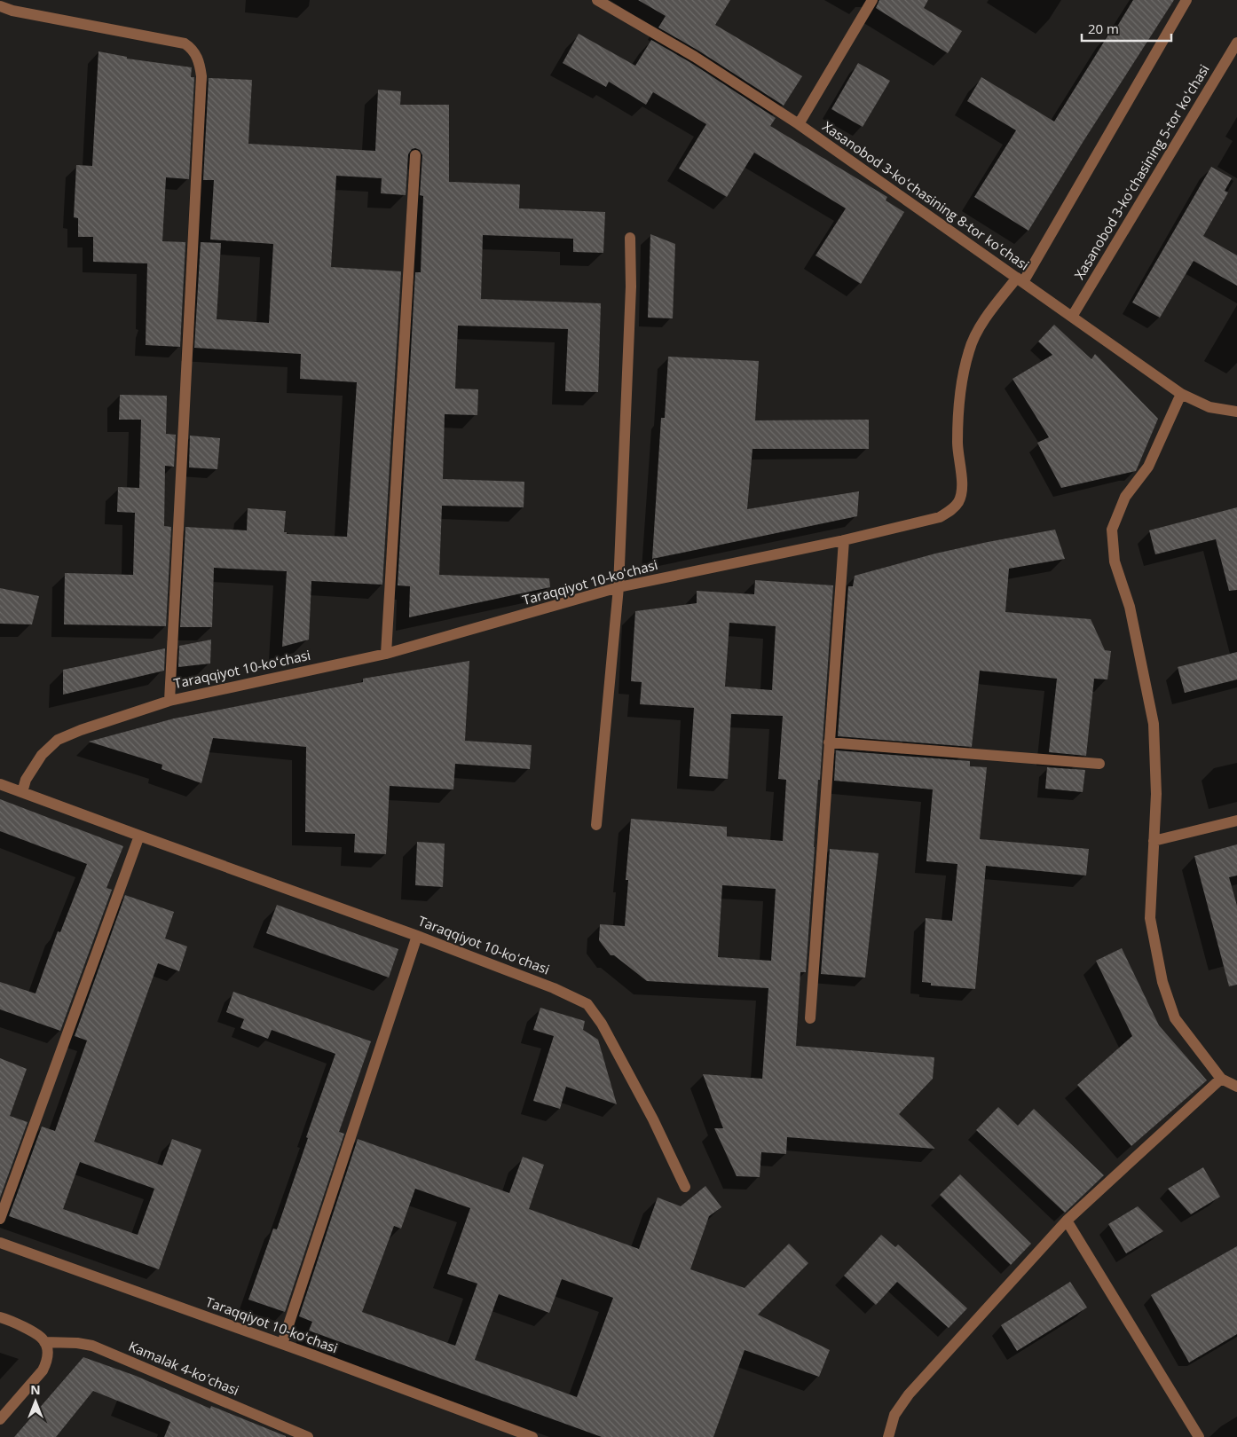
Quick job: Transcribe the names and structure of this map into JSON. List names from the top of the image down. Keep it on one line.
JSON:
{"streets":{"street":["Xasanobod 3-koʻchasining 5-tor koʻchasi","Xasanobod 3-koʻchasining 8-tor koʻchasi","Taraqqiyot 10-koʻchasi","Kamalak 4-koʻchasi"]},"crossings":[["Xasanobod 3-koʻchasining 5-tor koʻchasi","Xasanobod 3-koʻchasining 8-tor koʻchasi"],["Xasanobod 3-koʻchasining 8-tor koʻchasi","Taraqqiyot 10-koʻchasi"]],"scale_bar":"20 m","north":"top"}
